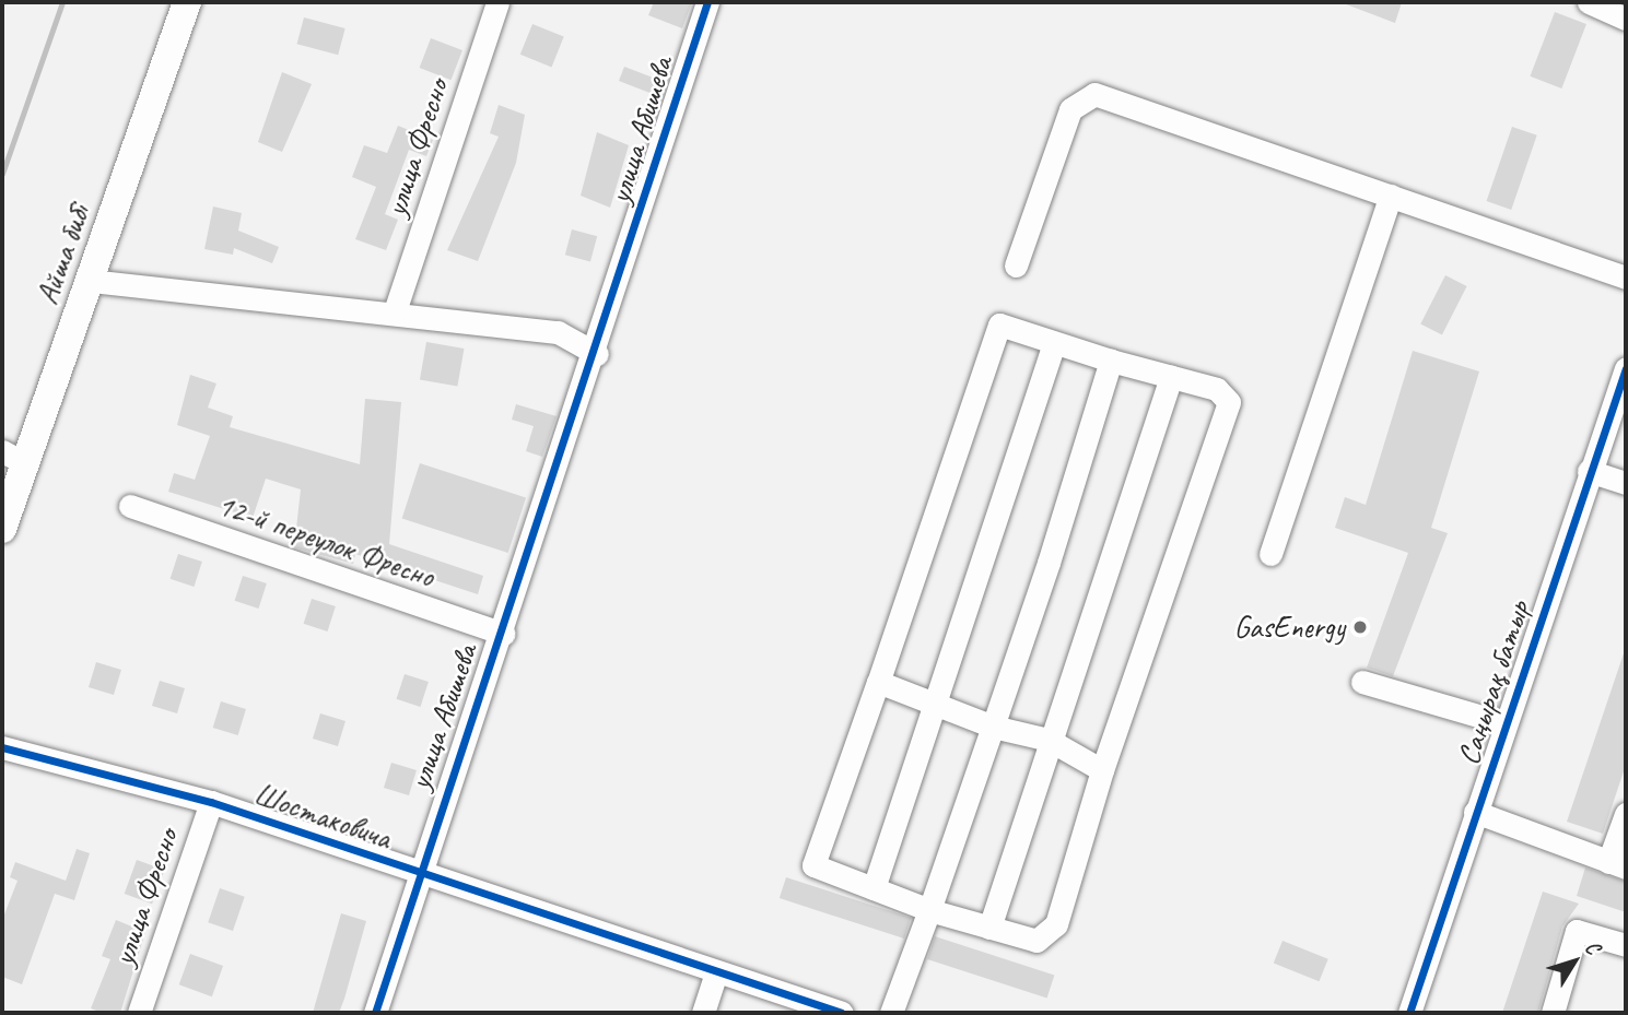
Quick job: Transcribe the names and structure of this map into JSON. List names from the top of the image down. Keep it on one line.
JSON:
{"streets":{"main road":["Айша бибі"],"street":["улица Абишева","улица Фресно","12-й переулок Фресно","Саңырақ батыр","Шостаковича"]},"crossings":[["улица Абишева","12-й переулок Фресно"],["улица Абишева","Шостаковича"],["улица Фресно","Шостаковича"]],"places":["GasEnergy"],"north":"top right"}
